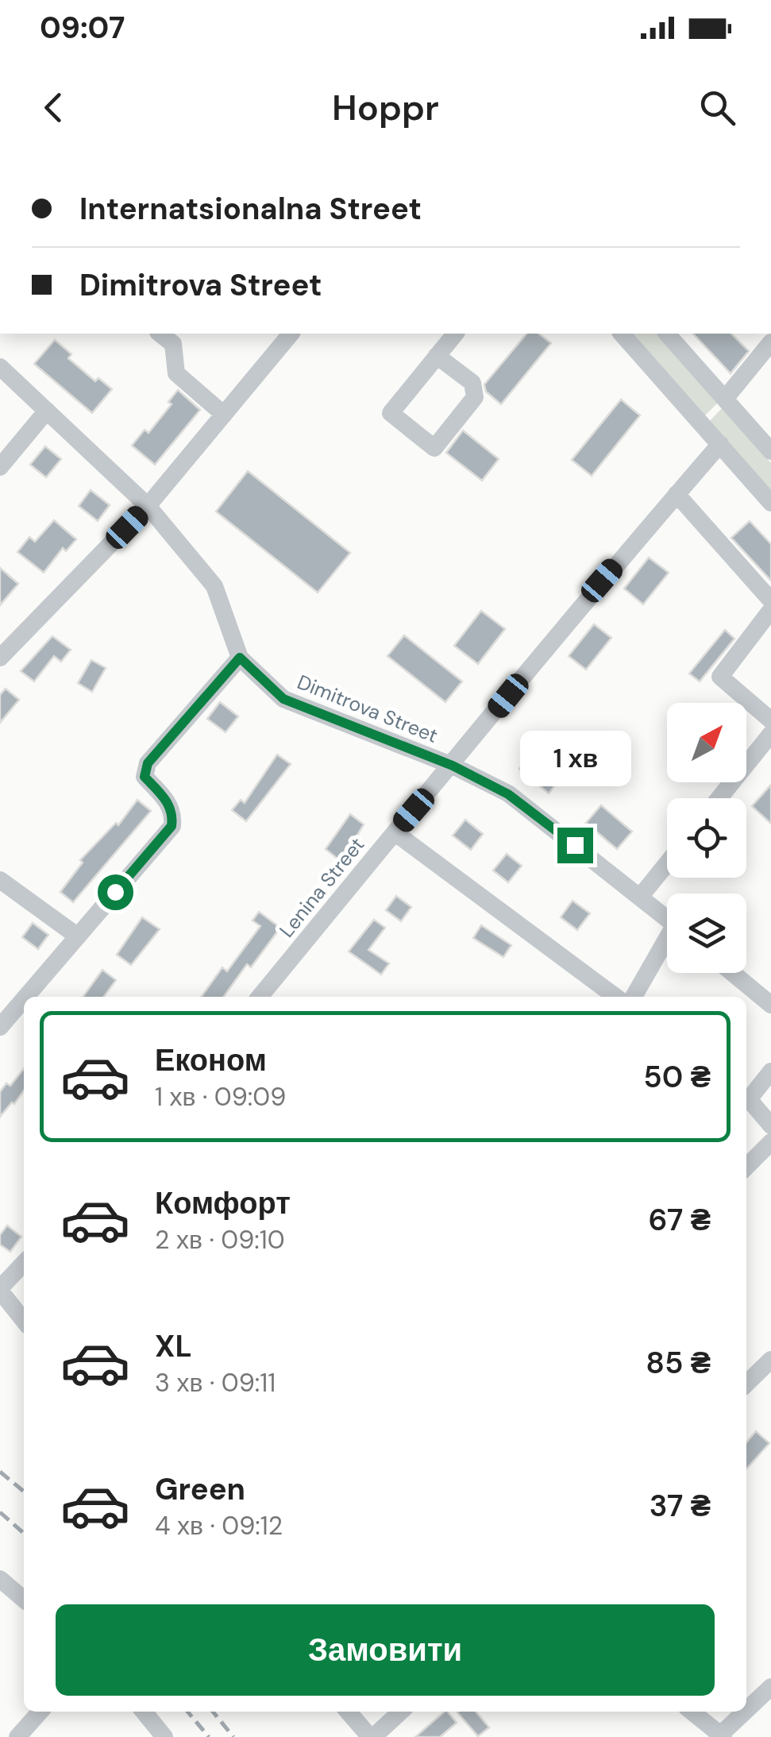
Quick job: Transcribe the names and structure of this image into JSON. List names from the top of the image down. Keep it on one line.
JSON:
{"streets":{"street":["Dimitrova Street","Lenina Street"]},"crossings":[["Dimitrova Street","Lenina Street"]],"north":"top right","page":{"status":"09:07","header":"Hoppr","banner":["Internatsionalna Street","Dimitrova Street"],"bubble":"1 хв","list":[{"name":"Економ","note":"1 хв · 09:09","value":"50 ₴"},{"name":"Комфорт","note":"2 хв · 09:10","value":"67 ₴"},{"name":"XL","note":"3 хв · 09:11","value":"85 ₴"},{"name":"Green","note":"4 хв · 09:12","value":"37 ₴"}],"buttons":"Замовити"}}
